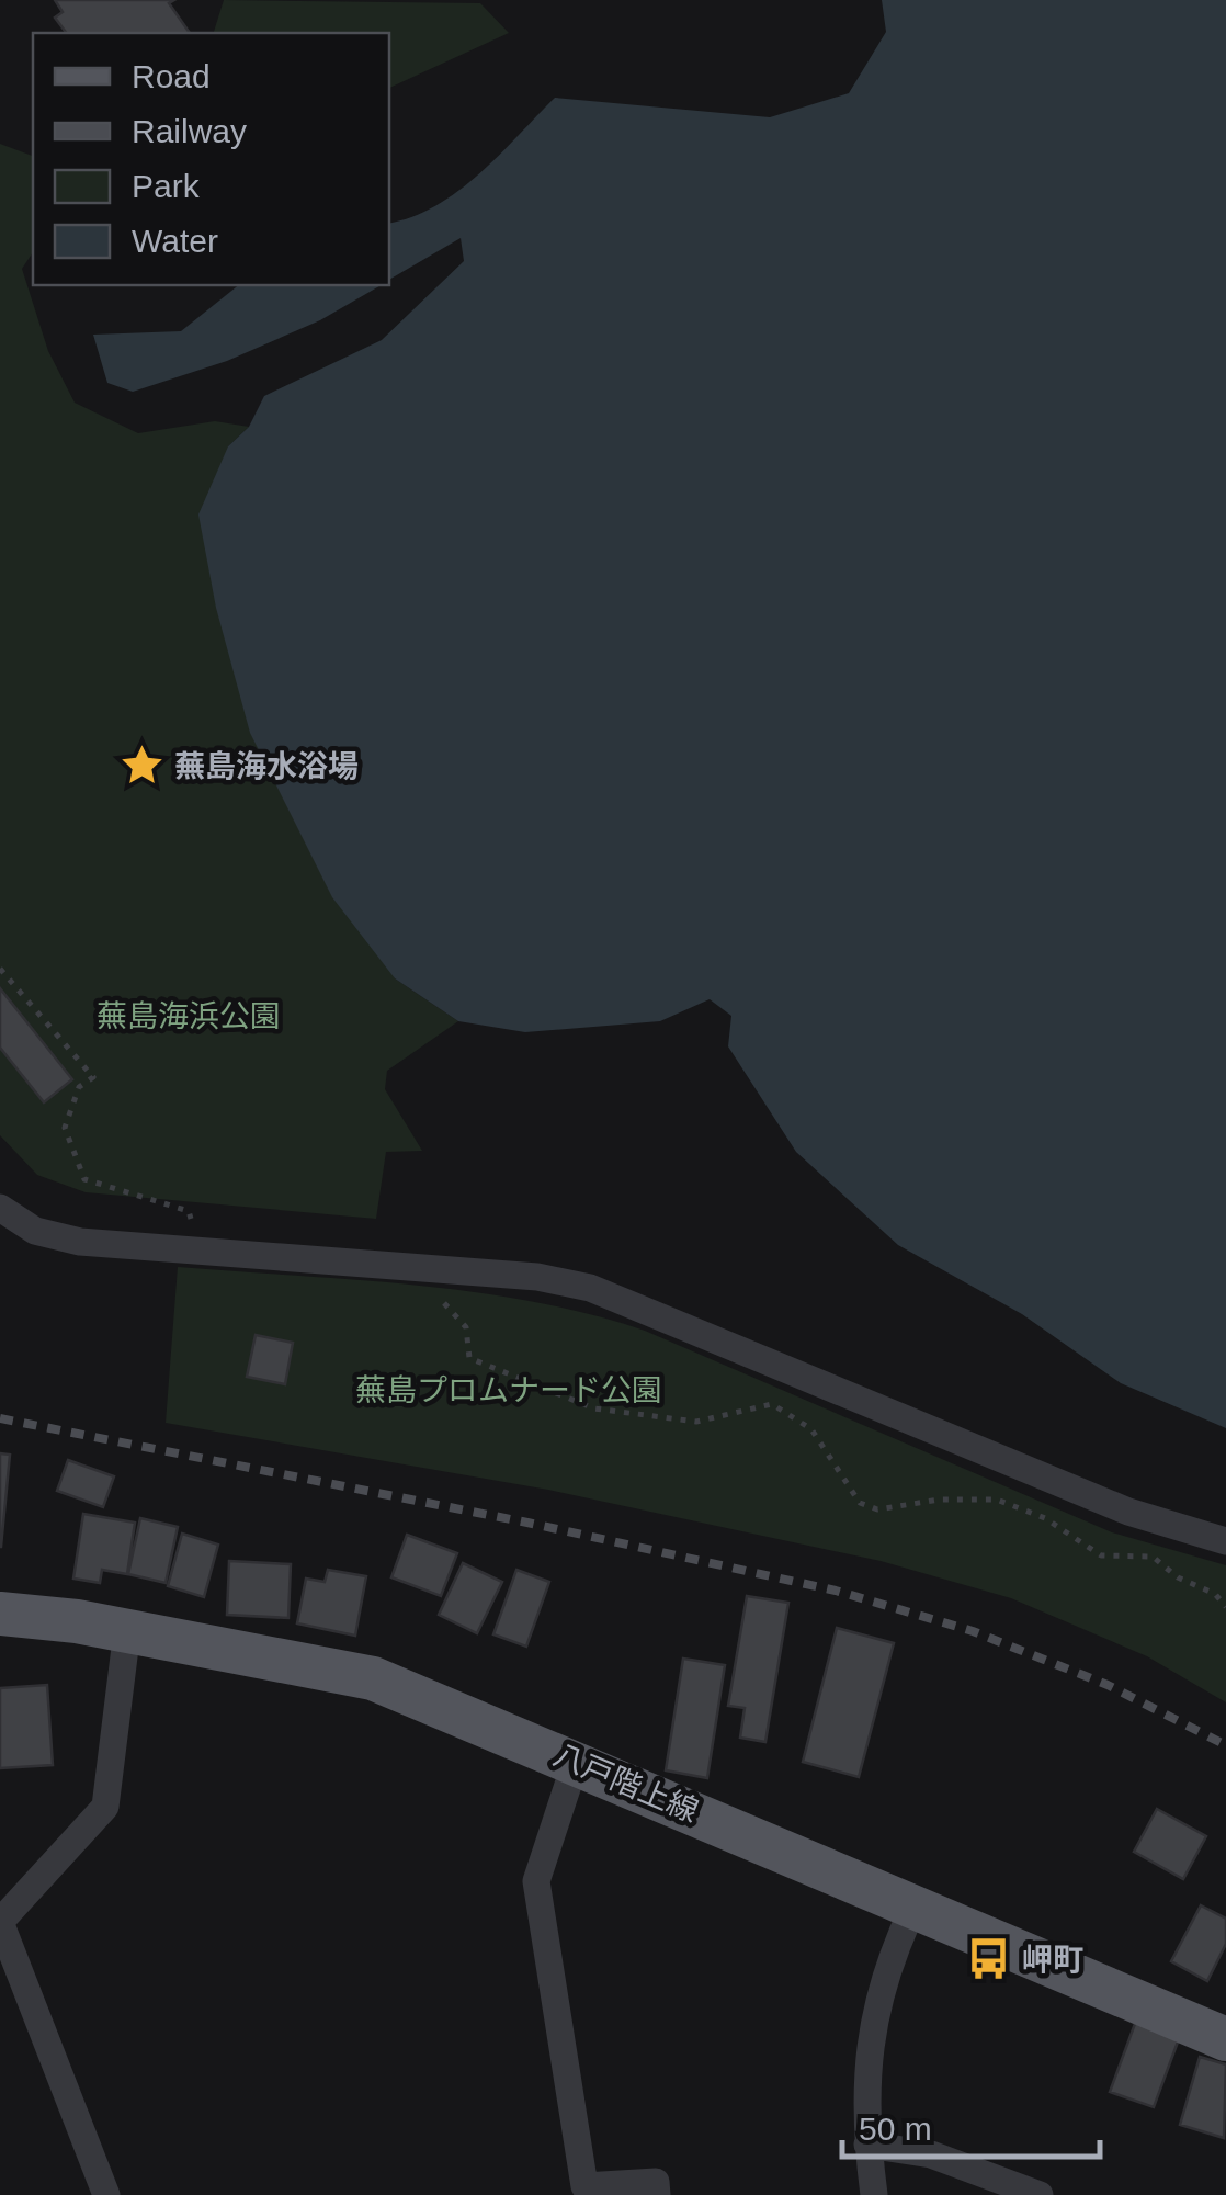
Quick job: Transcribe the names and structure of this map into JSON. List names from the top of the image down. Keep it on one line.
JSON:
{"streets":{"main road":["八戸階上線"]},"parks":["蕪島海浜公園","蕪島プロムナード公園"],"places":{"place":["蕪島海水浴場"],"bus stop":["岬町"]},"legend":["Road","Railway","Park","Water"],"scale_bar":"50 m"}
